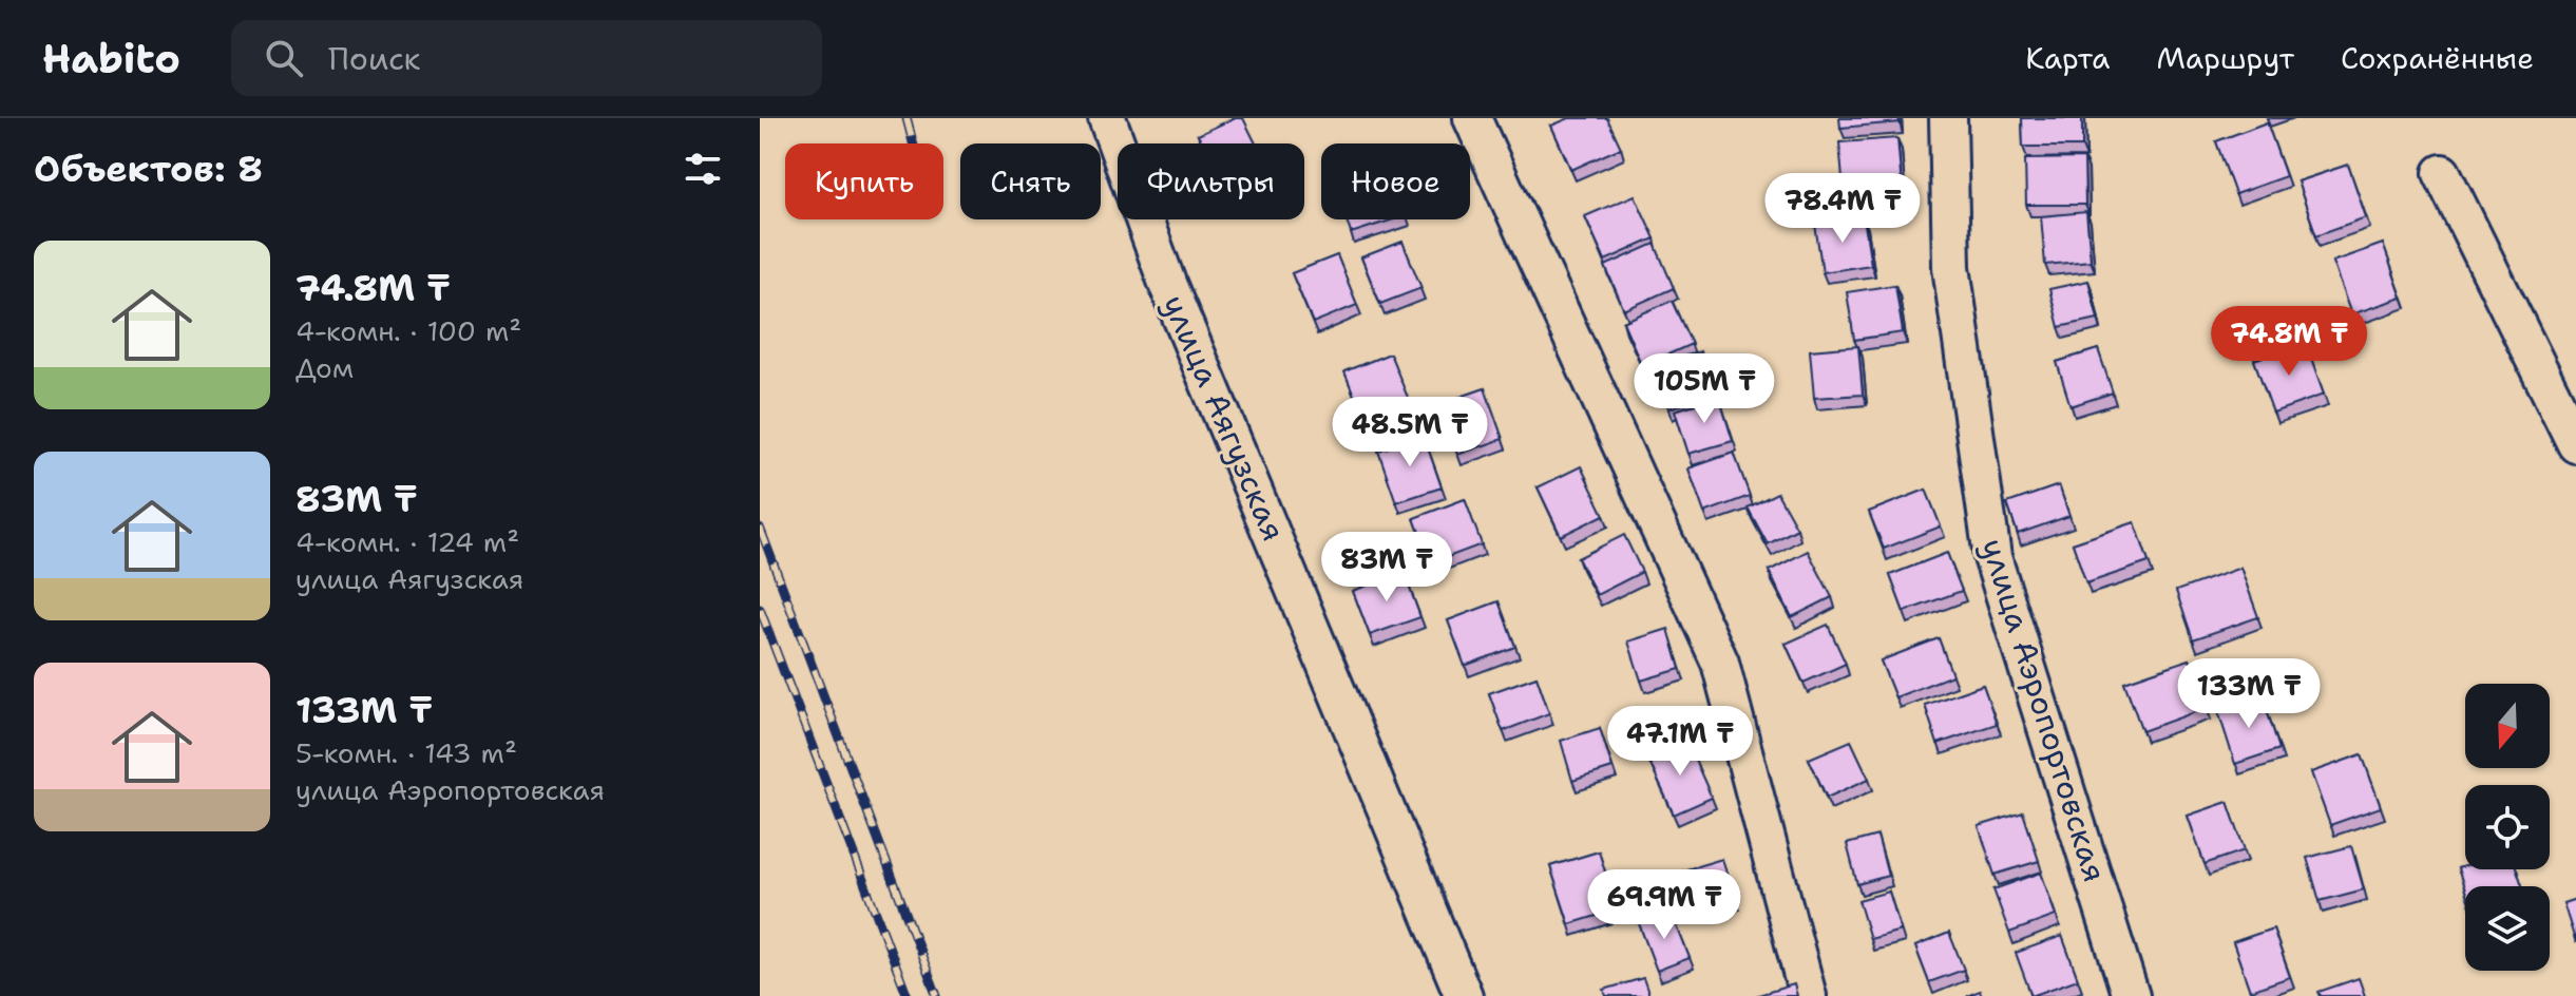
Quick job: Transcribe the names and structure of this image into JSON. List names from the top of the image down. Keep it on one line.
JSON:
{"streets":{"street":["улица Аягузская","улица Аэропортовская"]},"north":"bottom","page":{"header":"Habito","search":"Поиск","nav":["Карта","Маршрут","Сохранённые"],"heading":"Объектов: 8","chip":["Купить","Снять","Фильтры","Новое"],"price":["78.4M ₸","74.8M ₸","105M ₸","48.5M ₸","83M ₸","133M ₸","47.1M ₸","69.9M ₸"],"list":[{"name":"74.8M ₸","note":"4-комн. · 100 m² · Дом"},{"name":"83M ₸","note":"4-комн. · 124 m² · улица Аягузская"},{"name":"133M ₸","note":"5-комн. · 143 m² · улица Аэропортовская"}]}}
